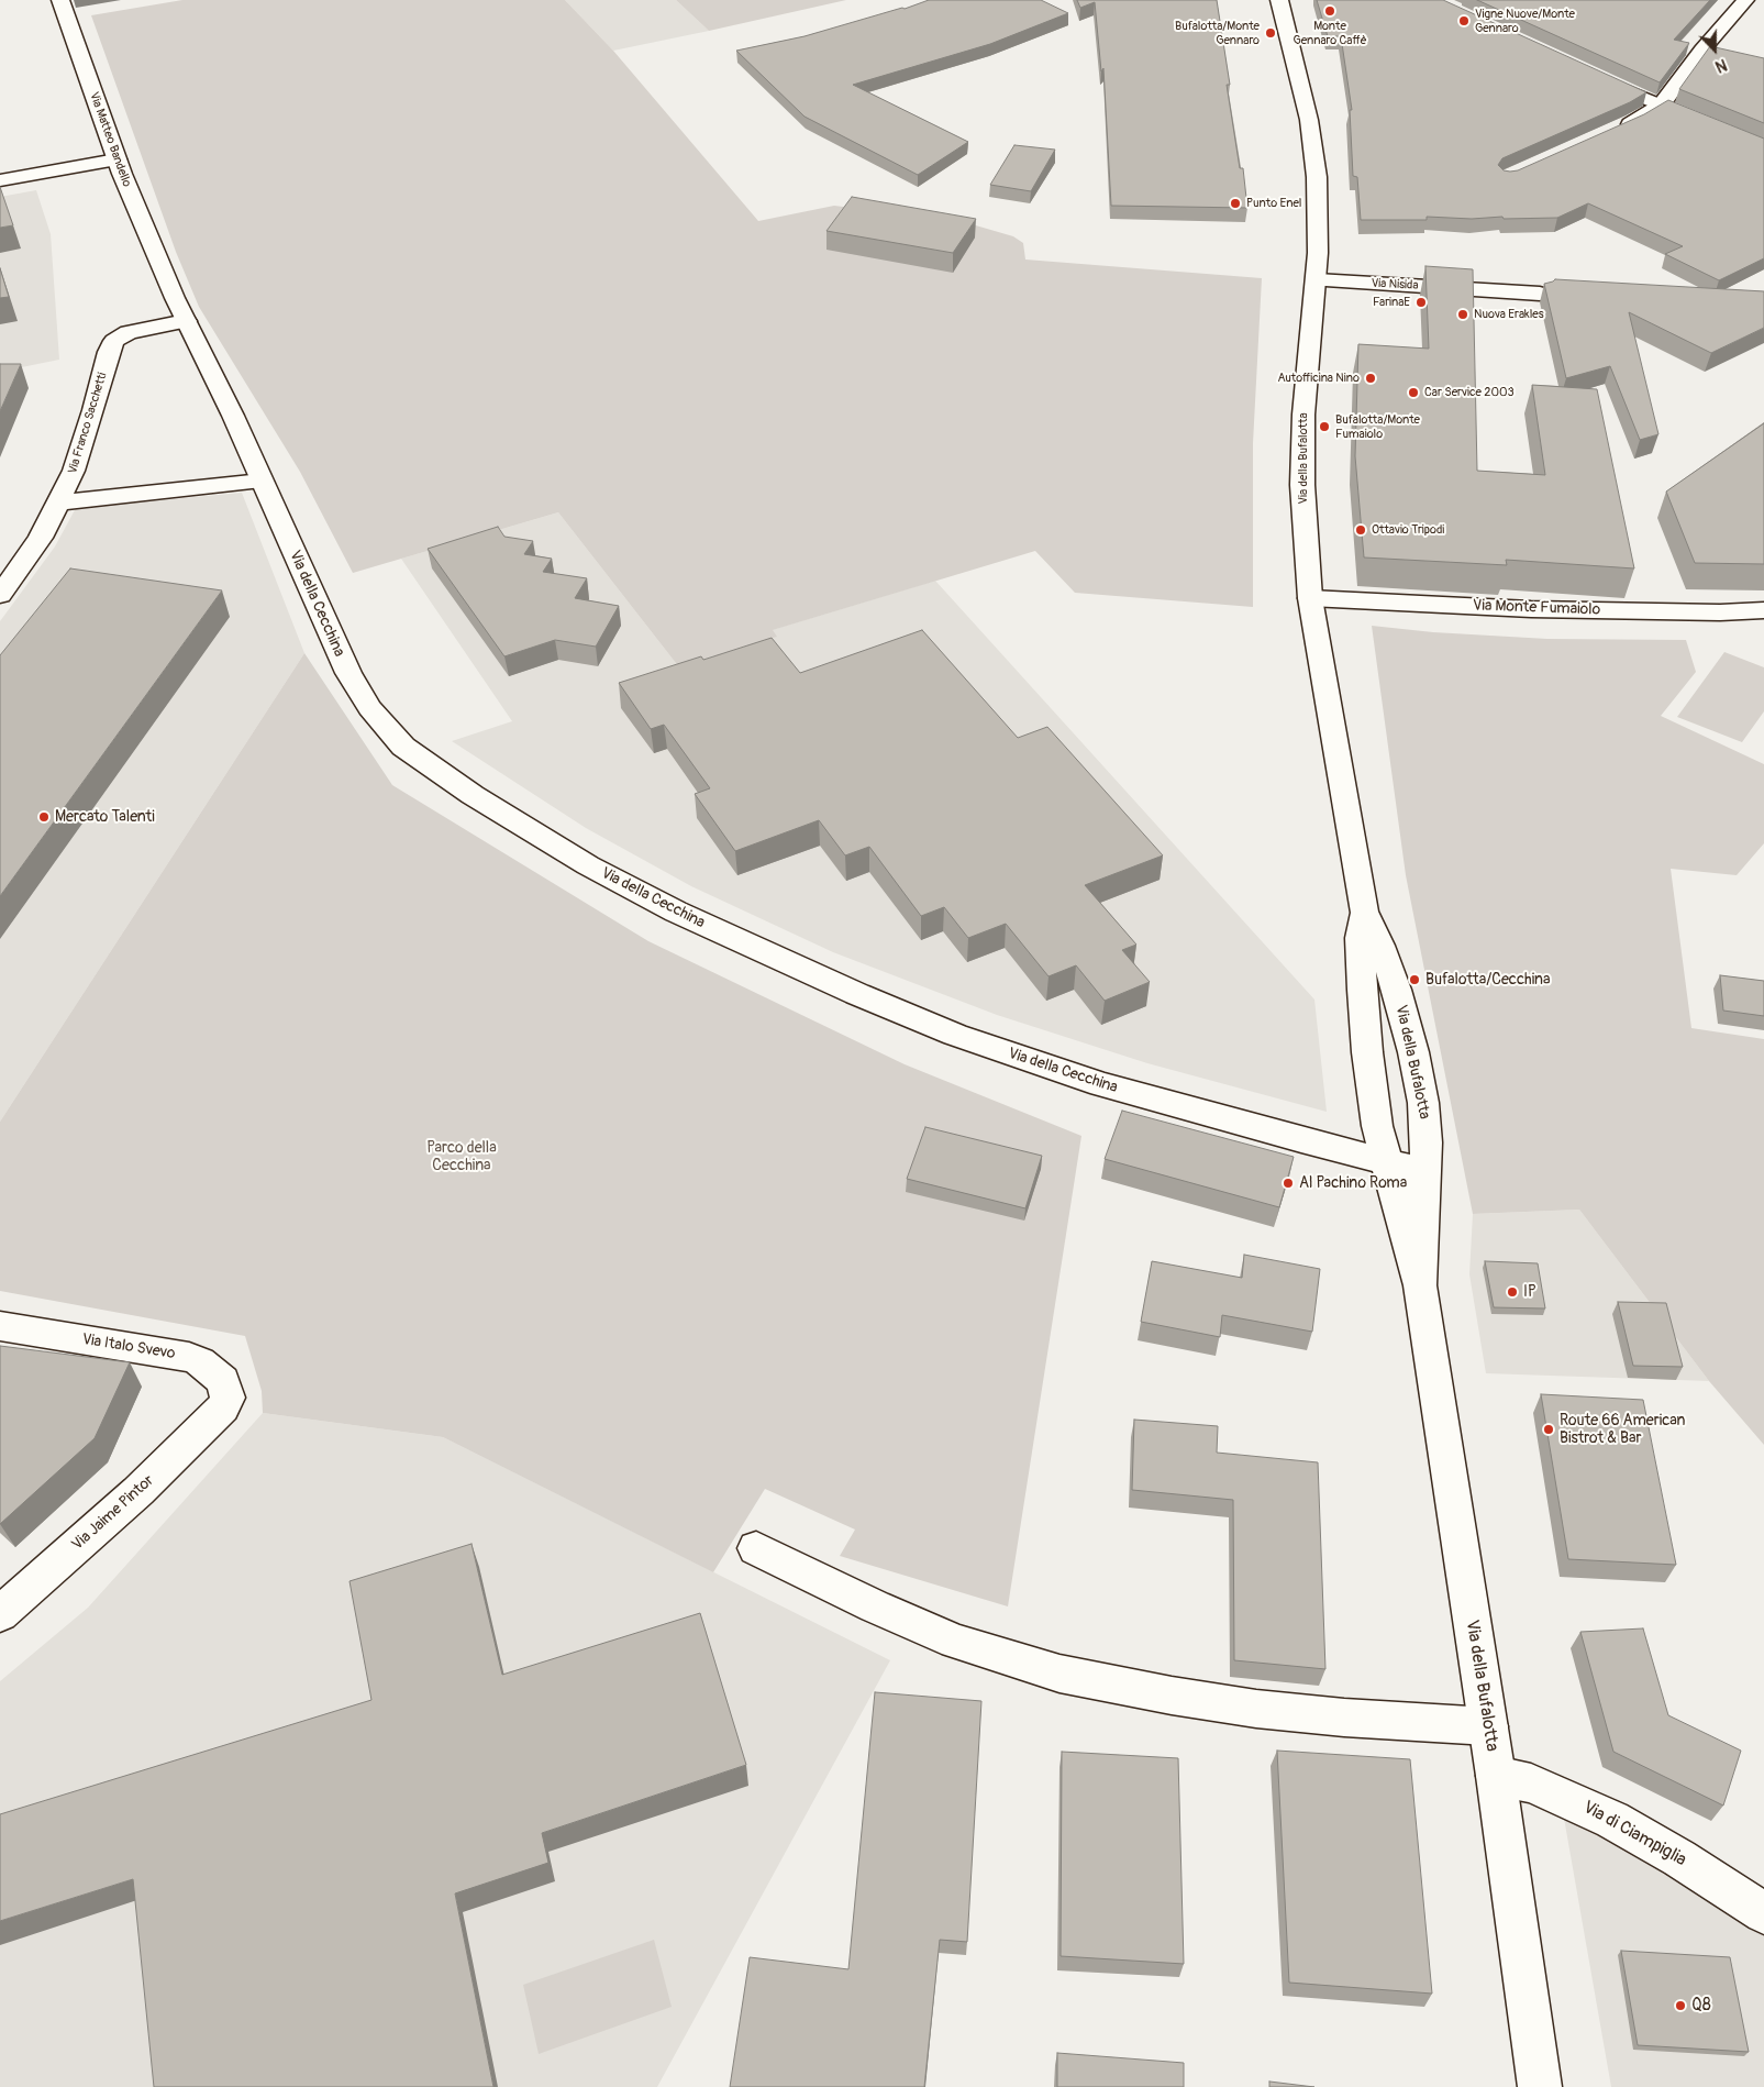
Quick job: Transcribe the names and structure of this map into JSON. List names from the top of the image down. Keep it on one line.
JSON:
{"streets":{"street":["Via Matteo Bandello","Via Nisida","Via Franco Sacchetti","Via della Bufalotta","Via della Cecchina","Via Monte Fumaiolo","Via Italo Svevo","Via Jaime Pintor","Via di Ciampiglia"]},"crossings":[["Via Matteo Bandello","Via della Cecchina"],["Via Nisida","Via della Bufalotta"],["Via Franco Sacchetti","Via della Cecchina"],["Via della Bufalotta","Via della Cecchina"],["Via della Bufalotta","Via Monte Fumaiolo"],["Via della Bufalotta","Via di Ciampiglia"],["Via Italo Svevo","Via Jaime Pintor"]],"parks":["Parco della Cecchina"],"places":["Monte Gennaro Caffè","Vigne Nuove/Monte Gennaro","Bufalotta/Monte Gennaro","Punto Enel","FarinaE","Nuova Erakles","Autofficina Nino","Car Service 2003","Bufalotta/Monte Fumaiolo","Ottavio Tripodi","Mercato Talenti","Bufalotta/Cecchina","Al Pachino Roma","IP","Route 66 American Bistrot & Bar","Q8"],"north":"bottom"}
